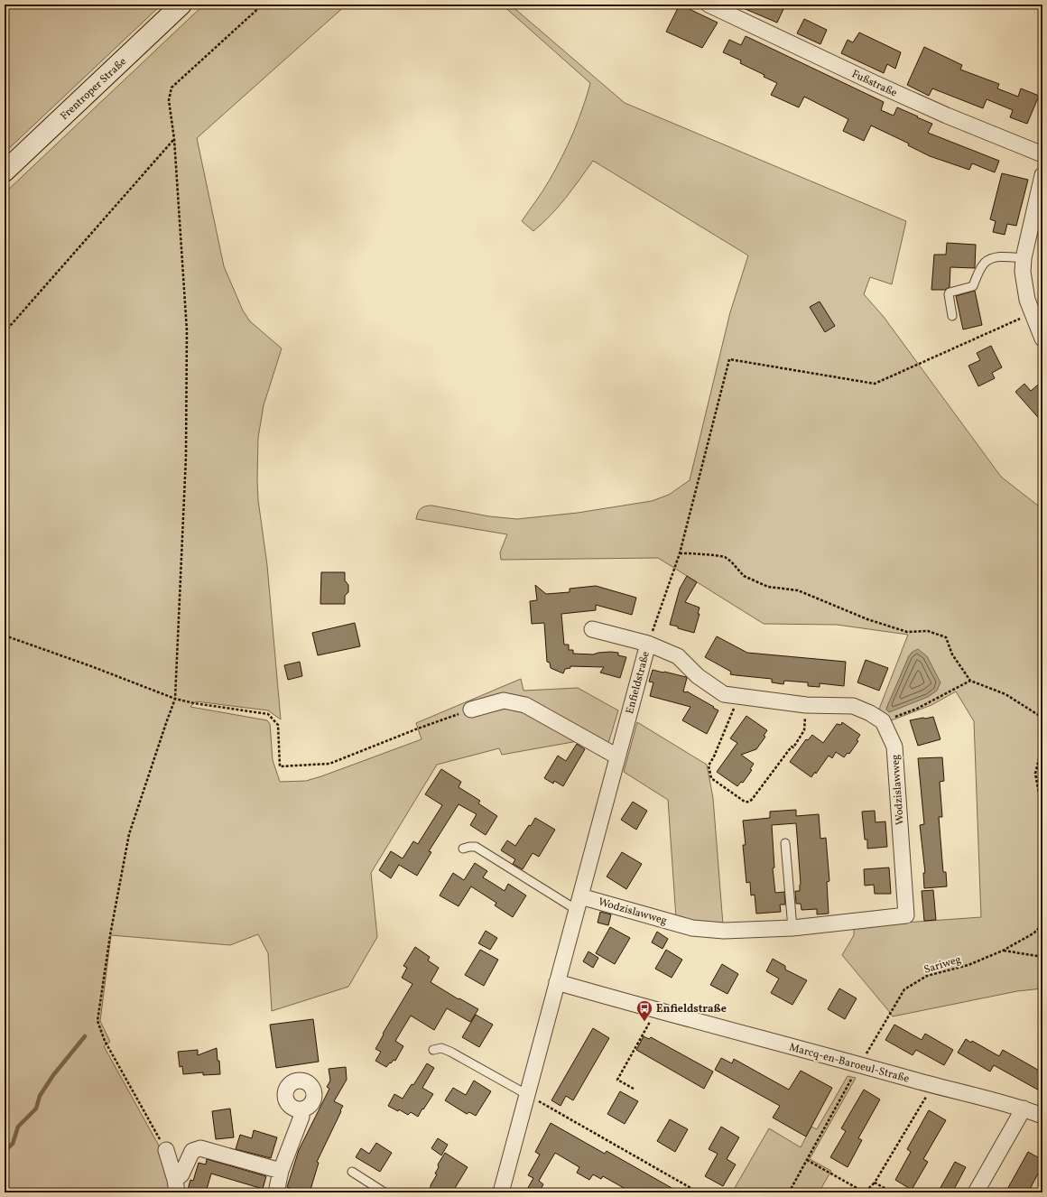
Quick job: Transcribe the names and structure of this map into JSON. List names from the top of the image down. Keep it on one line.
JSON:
{"streets":{"main road":["Frentroper Straße"],"street":["Fußstraße","Enfieldstraße","Wodzislawweg","Marcq-en-Baroeul-Straße"],"path":["Sariweg"]},"crossings":[["Enfieldstraße","Wodzislawweg"],["Enfieldstraße","Marcq-en-Baroeul-Straße"],["Sariweg","Marcq-en-Baroeul-Straße"]],"places":{"bus stop":["Enfieldstraße"]}}
